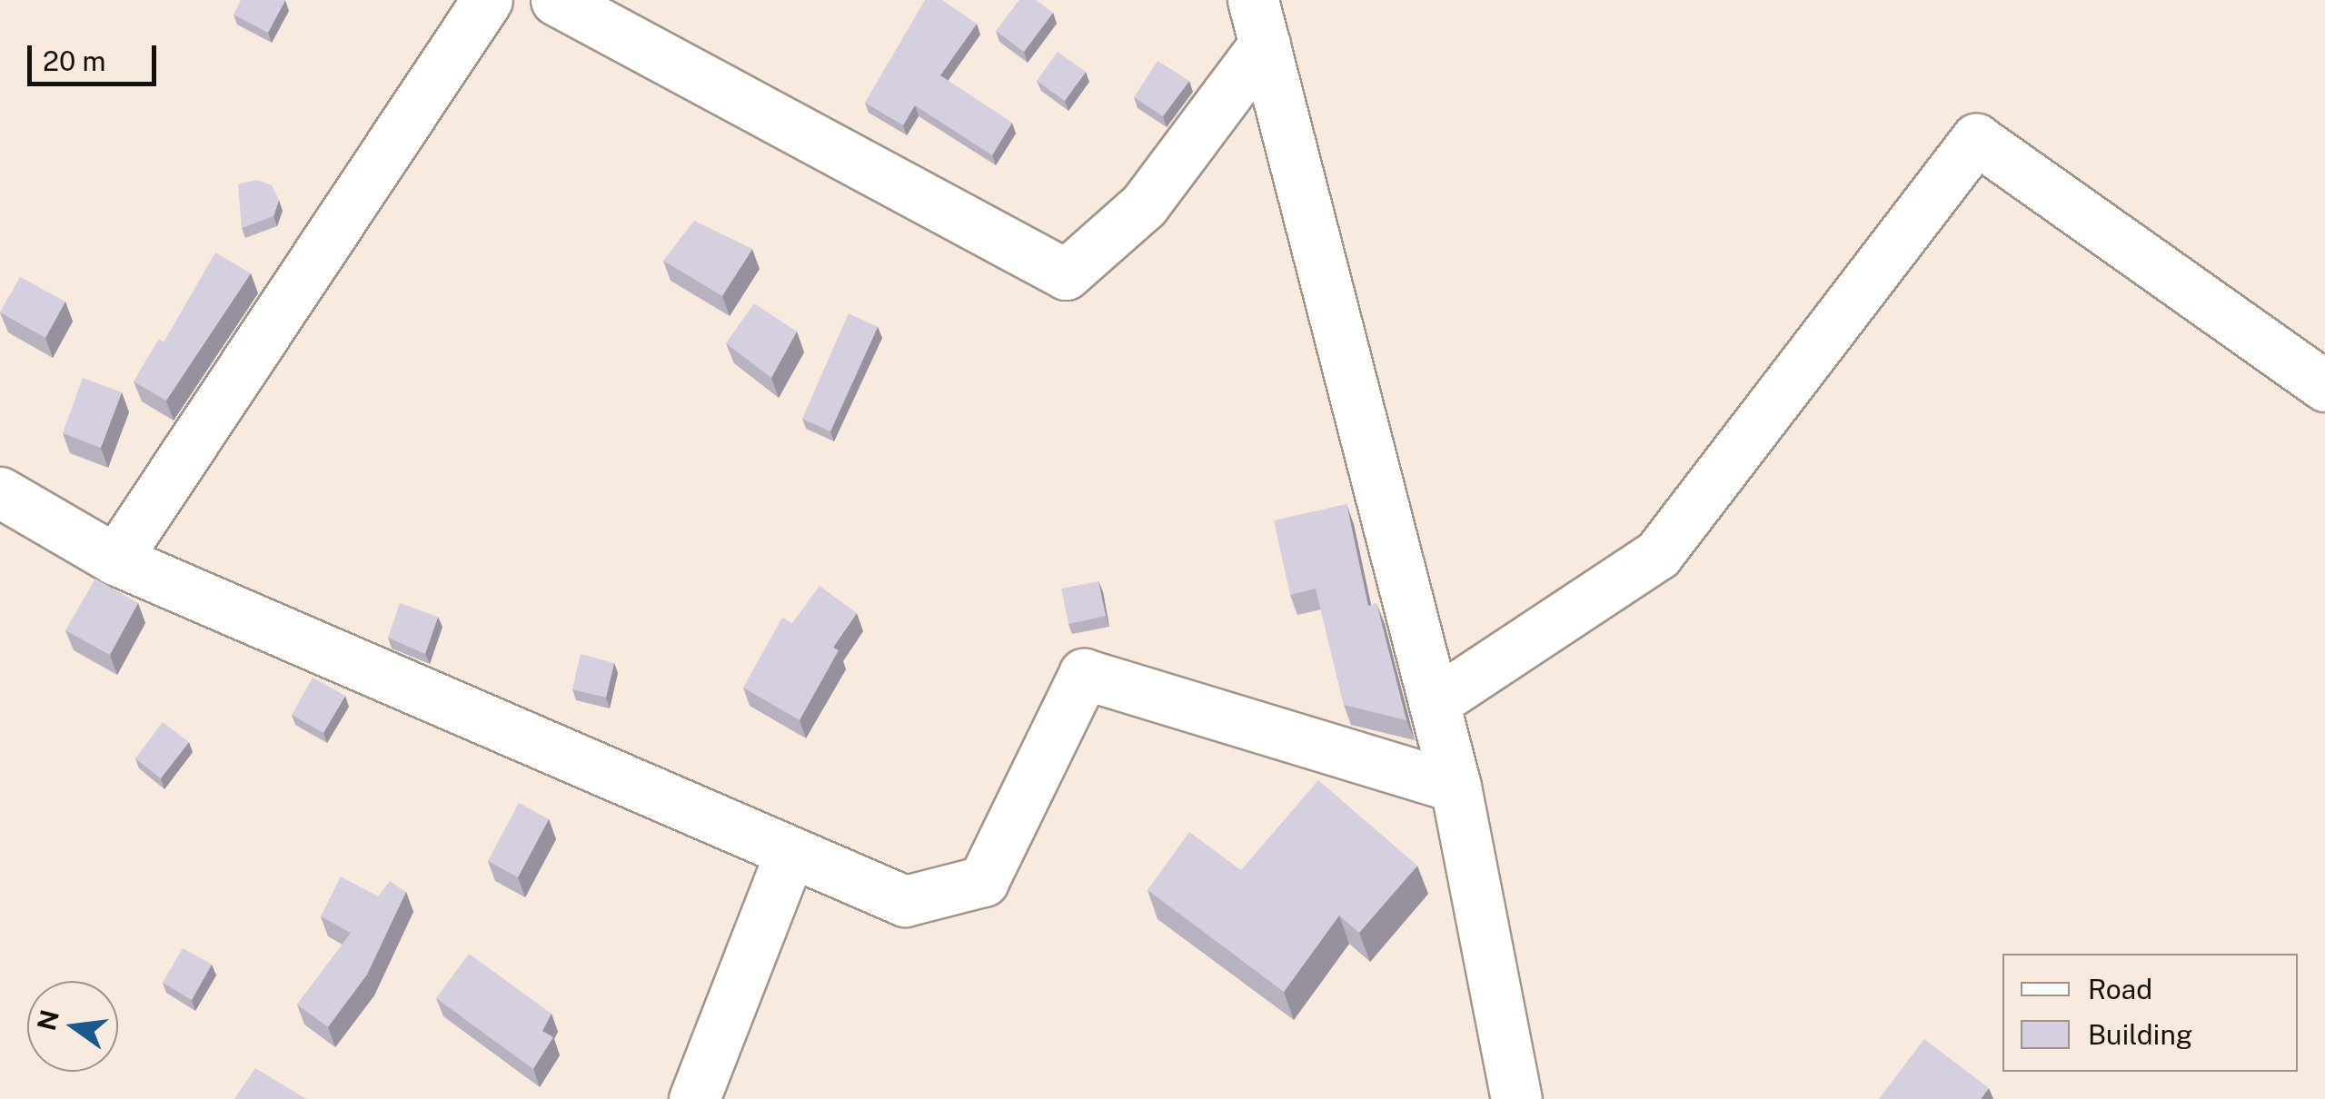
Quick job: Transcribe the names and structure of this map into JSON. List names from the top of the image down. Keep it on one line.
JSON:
{"legend":["Road","Building"],"scale_bar":"20 m","north":"left"}
